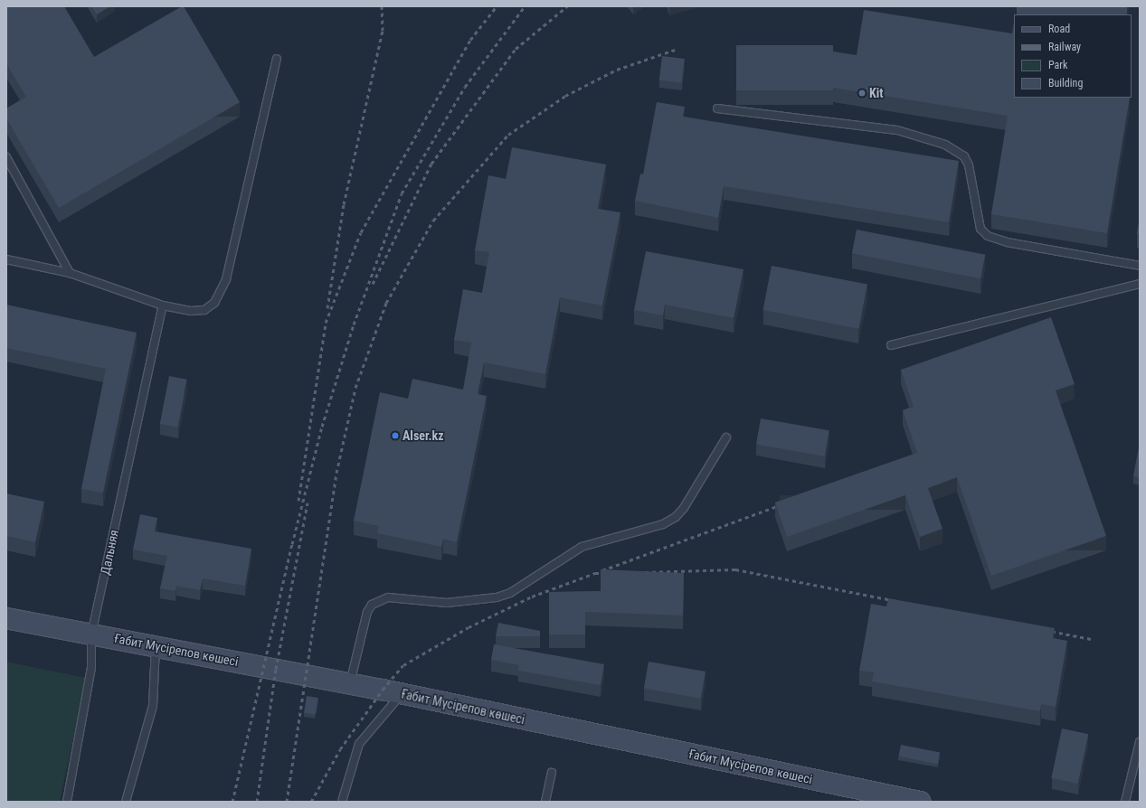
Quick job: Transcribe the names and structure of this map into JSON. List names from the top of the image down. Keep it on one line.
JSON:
{"streets":{"main road":["Ғабит Мүсірепов көшесі"],"lane":["Дальняя"]},"crossings":[["Дальняя","Ғабит Мүсірепов көшесі"]],"places":["Kit","Alser.kz"],"legend":["Road","Railway","Park","Building"]}
